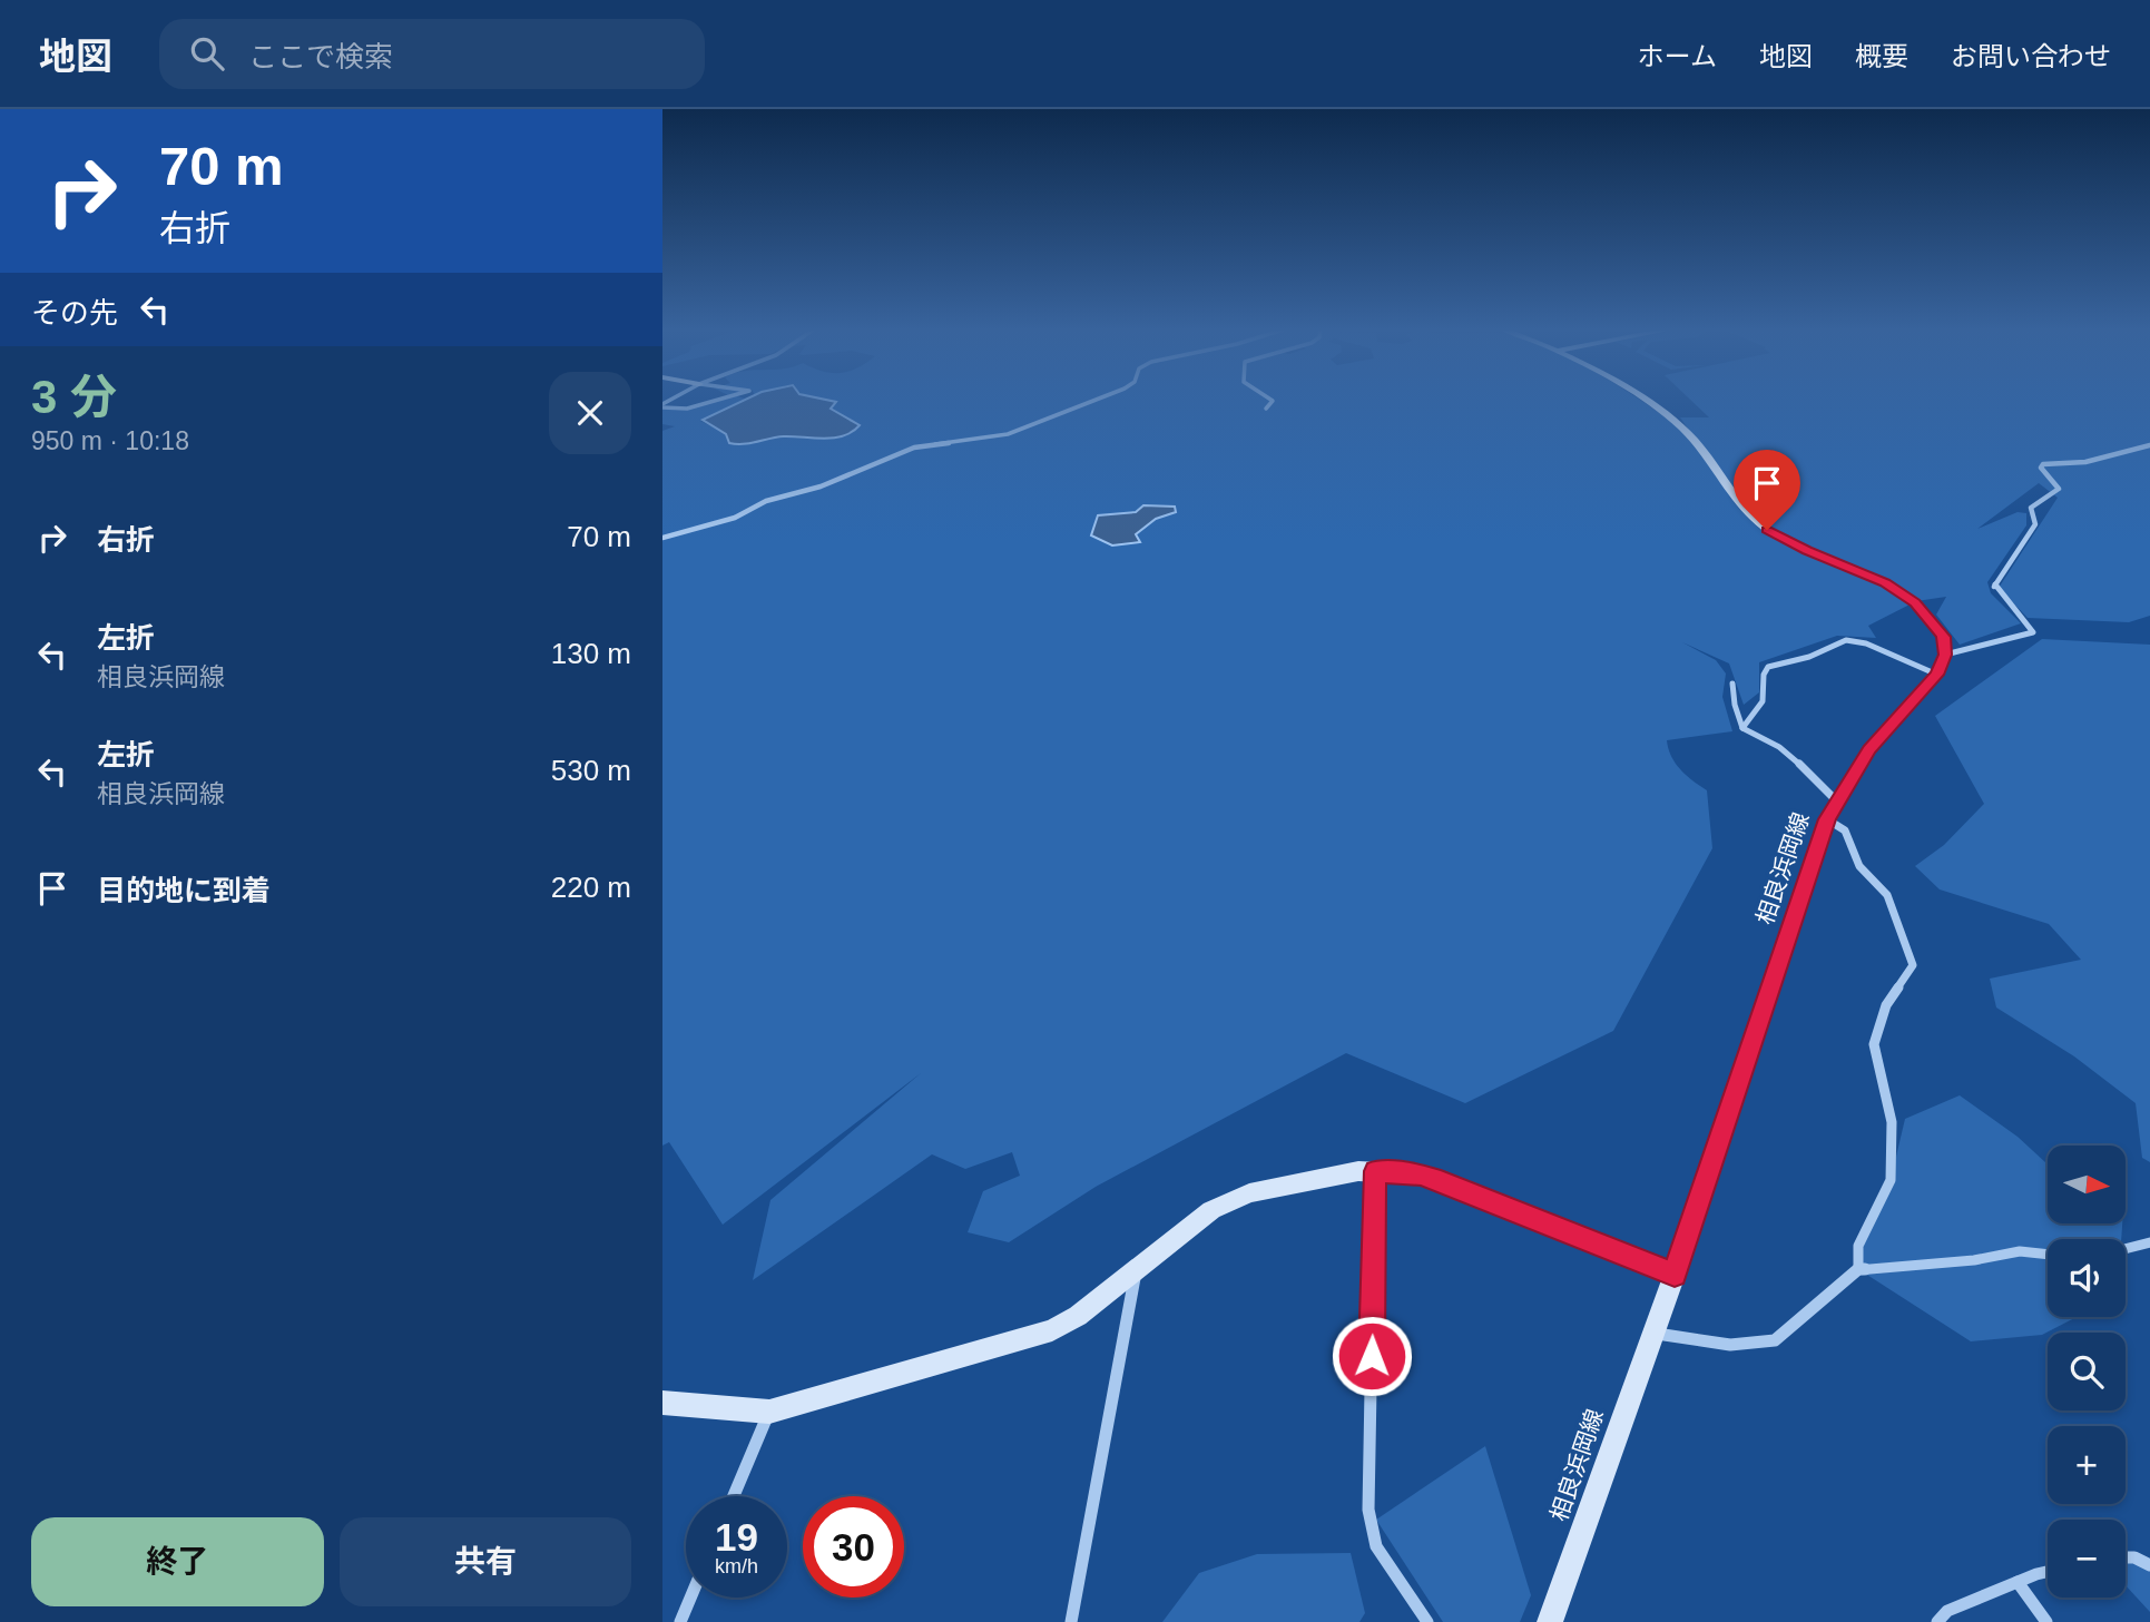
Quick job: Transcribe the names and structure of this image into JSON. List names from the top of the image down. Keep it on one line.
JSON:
{"streets":{"main road":["相良浜岡線"]},"north":"right","page":{"header":"地図","search":"ここで検索","nav":["ホーム","地図","概要","お問い合わせ"],"turn":["70 m","右折"],"then":"その先","heading":["3 分","950 m · 10:18"],"list":[{"name":"右折","value":"70 m"},{"name":"左折","note":"相良浜岡線","value":"130 m"},{"name":"左折","note":"相良浜岡線","value":"530 m"},{"name":"目的地に到着","value":"220 m"}],"map_buttons":["+","−"],"speed":"19 km/h","limit":"30","buttons":["終了","共有"]}}
